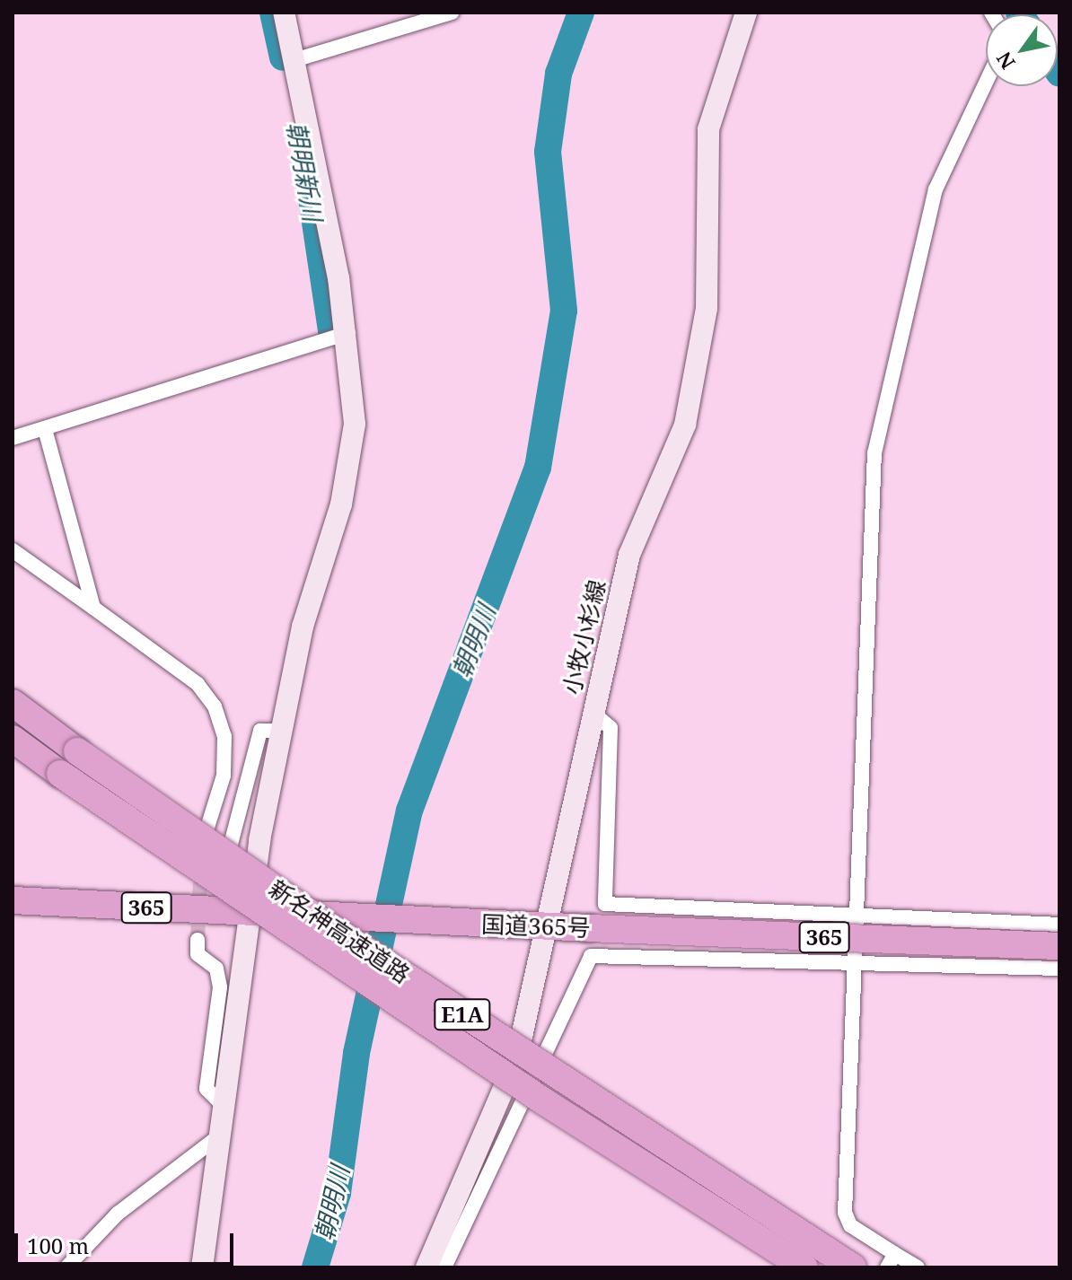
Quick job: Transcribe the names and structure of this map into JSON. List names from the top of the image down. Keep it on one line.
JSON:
{"streets":{"highway":["365","国道365号","新名神高速道路","E1A"],"main road":["小牧小杉線"]},"crossings":[["小牧小杉線","国道365号"]],"water":["朝明新川","朝明川"],"scale_bar":"100 m","north":"bottom left"}
